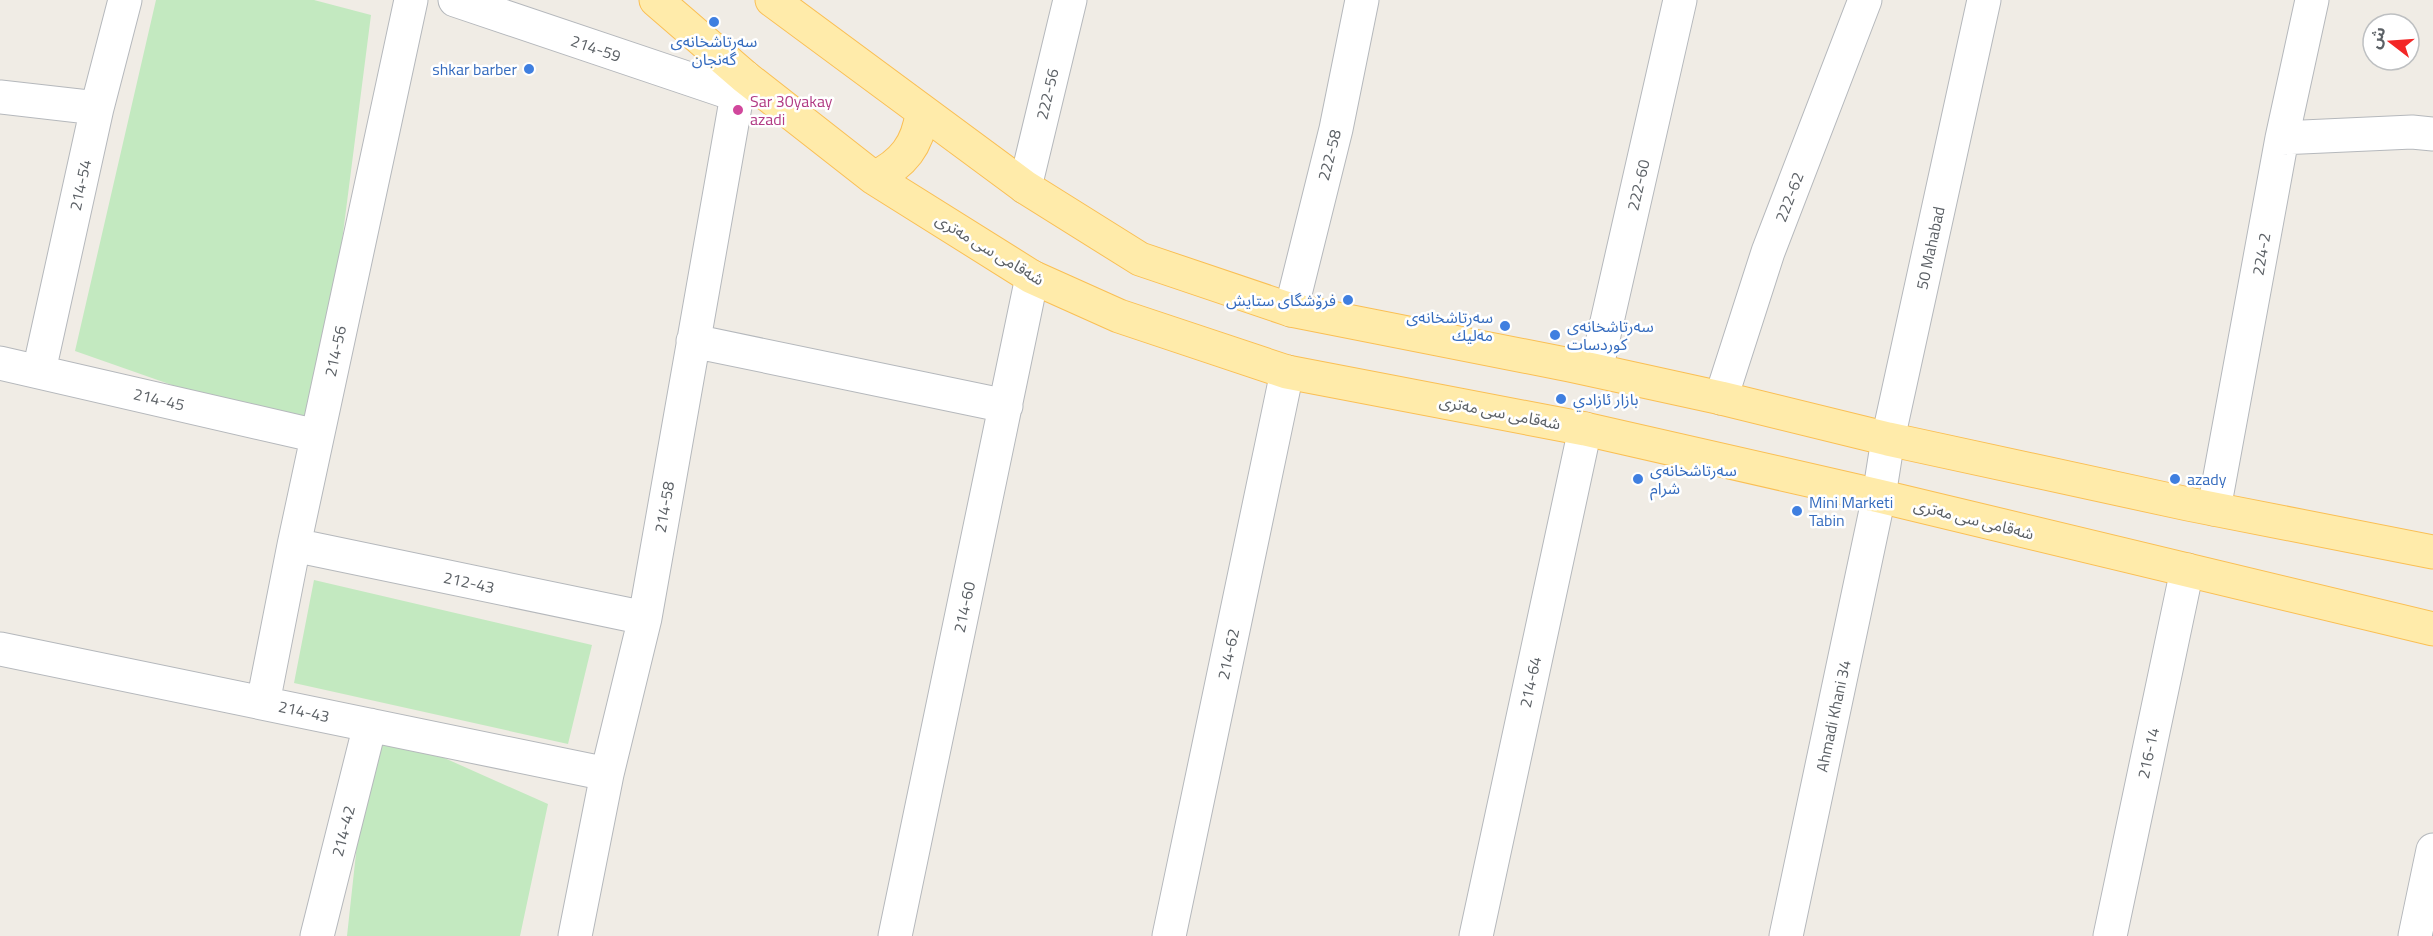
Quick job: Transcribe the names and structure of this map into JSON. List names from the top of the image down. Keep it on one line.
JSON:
{"streets":{"main road":["شەقامی سی مەتری"],"street":["214-59","222-56","222-58","214-54","222-60","222-62","50 Mahabad","224-2","214-56","214-45","214-58","212-43","214-60","214-62","214-64","214-43","Ahmadi Khani 34","216-14","214-42"]},"crossings":[["214-59","شەقامی سی مەتری"],["214-59","214-58"],["214-54","214-45"],["50 Mahabad","شەقامی سی مەتری"],["50 Mahabad","Ahmadi Khani 34"],["شەقامی سی مەتری","214-58"],["شەقامی سی مەتری","214-60"],["شەقامی سی مەتری","214-62"],["شەقامی سی مەتری","214-64"],["شەقامی سی مەتری","Ahmadi Khani 34"],["شەقامی سی مەتری","216-14"],["214-56","214-45"],["214-56","212-43"],["214-56","214-43"],["214-58","212-43"],["214-58","214-43"],["214-43","214-42"]],"places":["سەرتاشخانەی گەنجان","shkar barber","Sar 30yakay azadi","فرۆشگای ستایش","سە‌رتاشخانە‌ی مە‌لیك","سە‌رتاشخانە‌ی كوردسات","بازار ئازادي","سە‌رتاشخانە‌ی شرام","azady","Mini Marketi Tabin"],"north":"left"}
